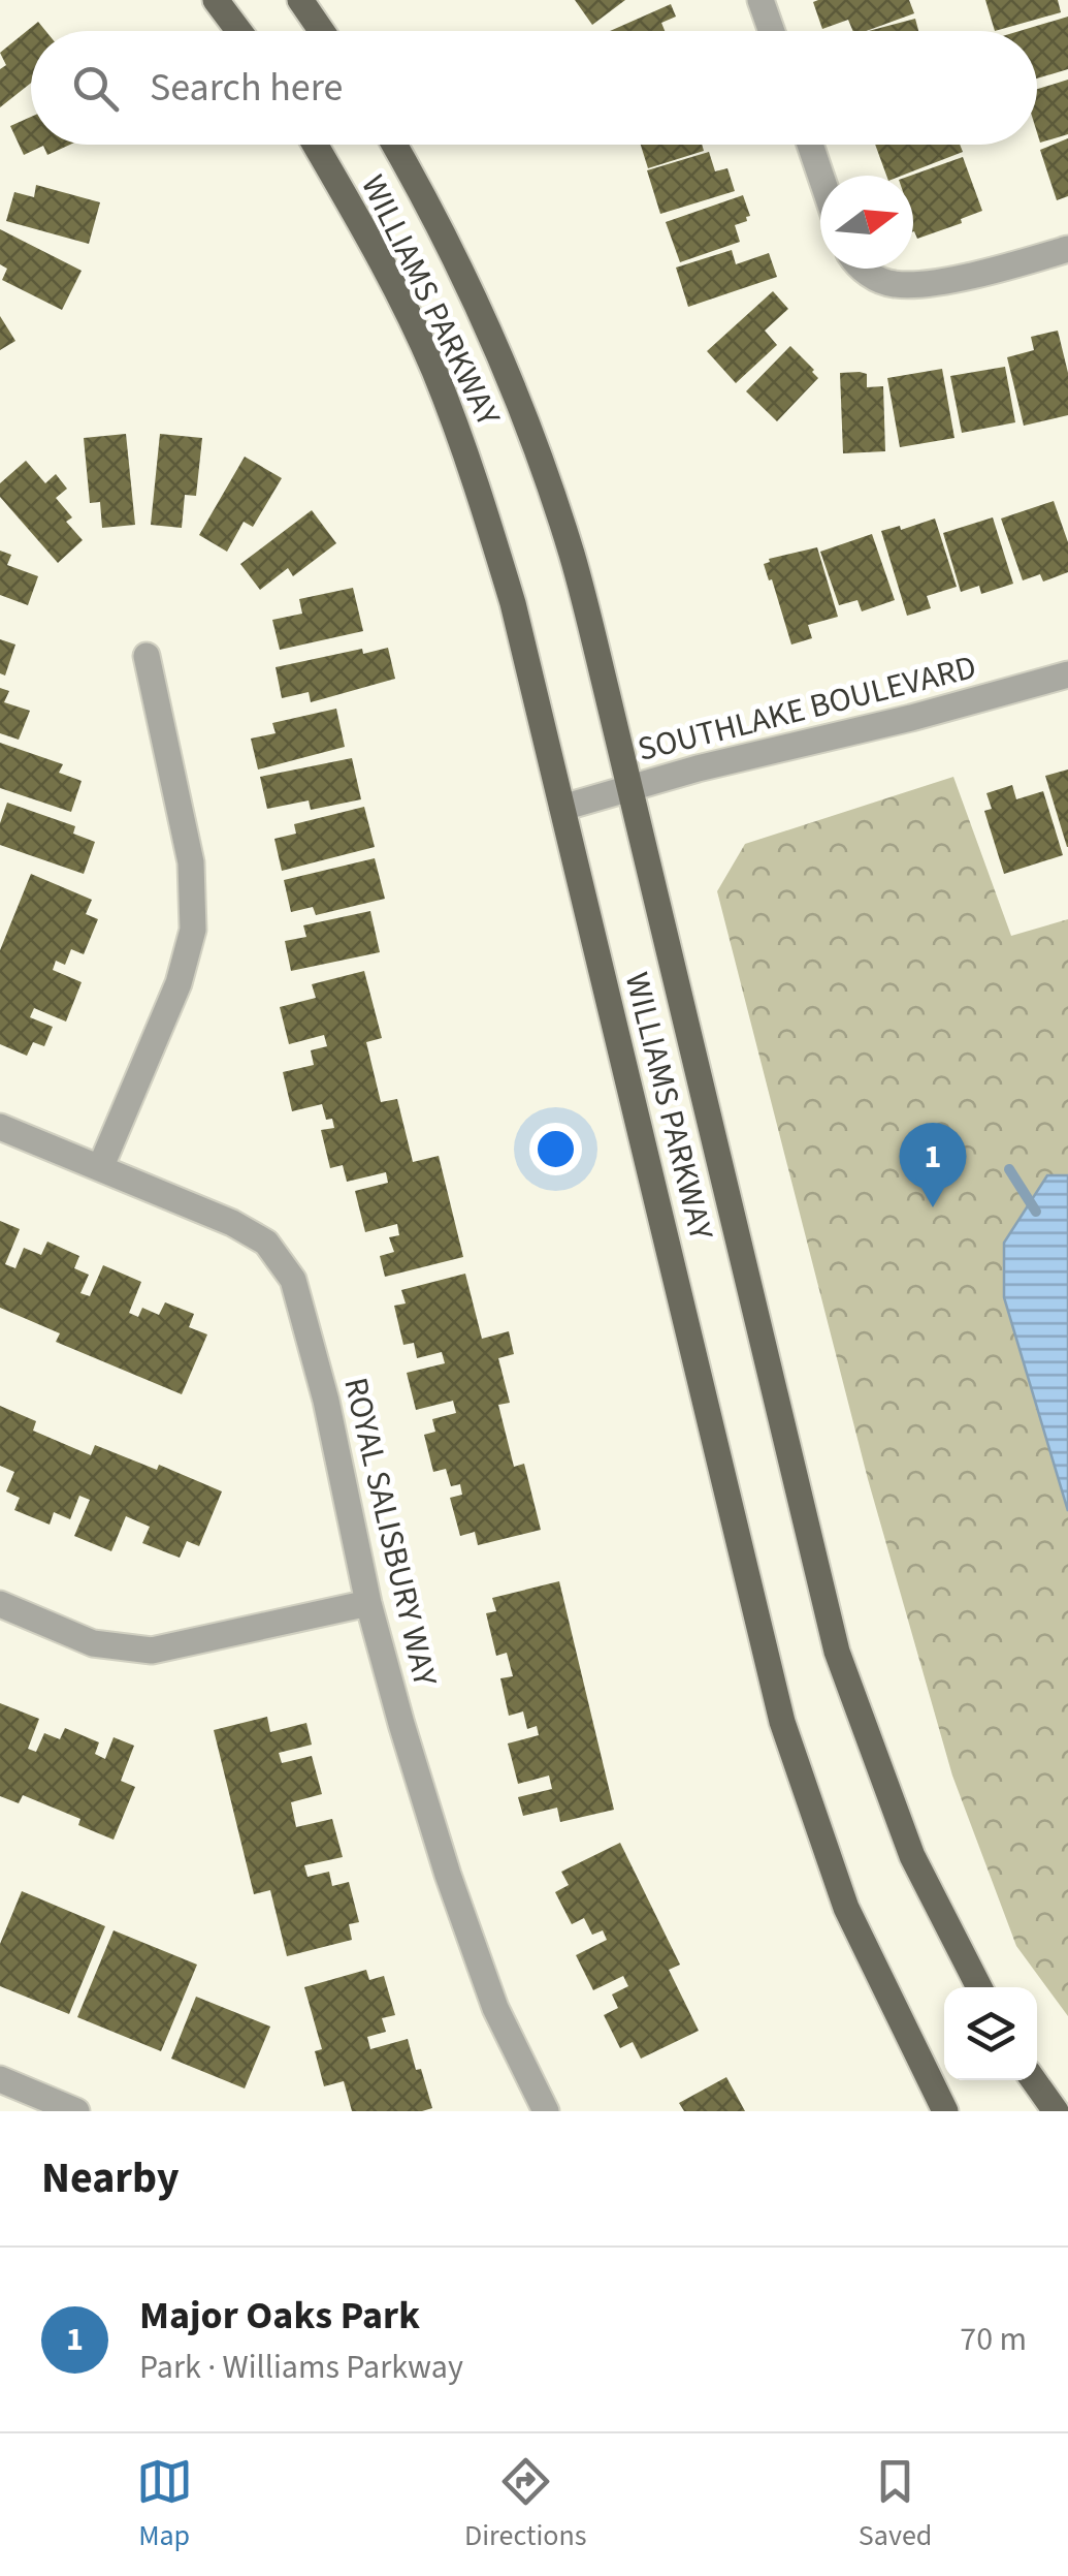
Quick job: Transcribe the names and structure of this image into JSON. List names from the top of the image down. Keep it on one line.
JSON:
{"streets":{"main road":["WILLIAMS PARKWAY"],"street":["SOUTHLAKE BOULEVARD","ROYAL SALISBURY WAY"]},"crossings":[["WILLIAMS PARKWAY","SOUTHLAKE BOULEVARD"]],"north":"right","page":{"search":"Search here","pins":"1","heading":"Nearby","list":[{"mark":"1","name":"Major Oaks Park","note":"Park · Williams Parkway","value":"70 m"}],"nav":["Map","Directions","Saved"]}}
